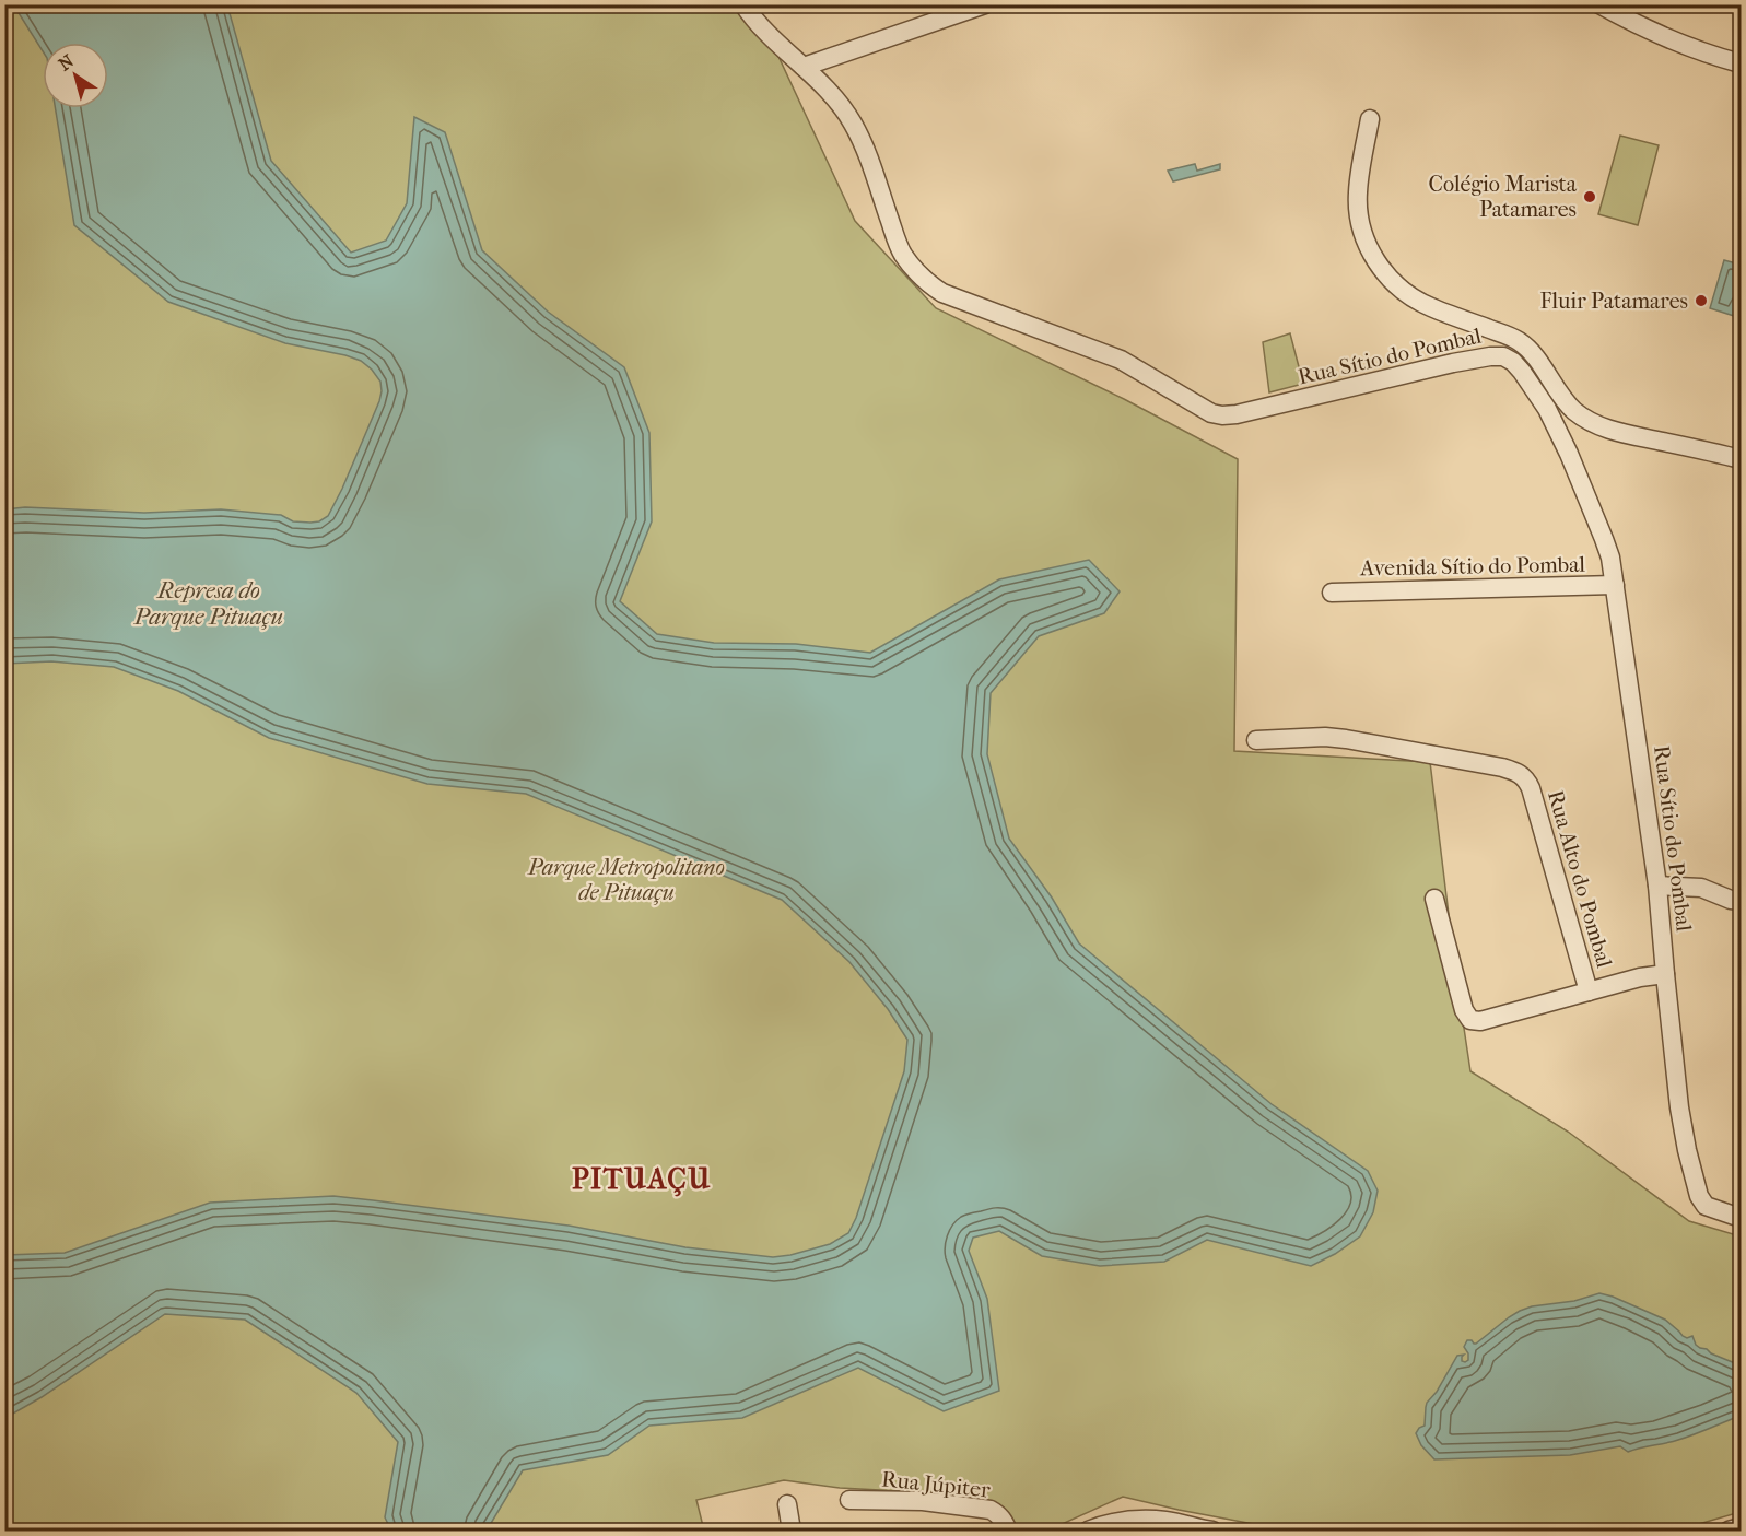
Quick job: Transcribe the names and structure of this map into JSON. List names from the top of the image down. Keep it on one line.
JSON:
{"streets":{"street":["Rua Sítio do Pombal","Avenida Sítio do Pombal","Rua Alto do Pombal","Rua Júpiter"]},"crossings":[["Rua Sítio do Pombal","Avenida Sítio do Pombal"]],"districts":["PITUAÇU"],"water":["Represa do Parque Pituaçu"],"parks":["Parque Metropolitano de Pituaçu"],"places":["Colégio Marista Patamares","Fluir Patamares"],"north":"top left"}
